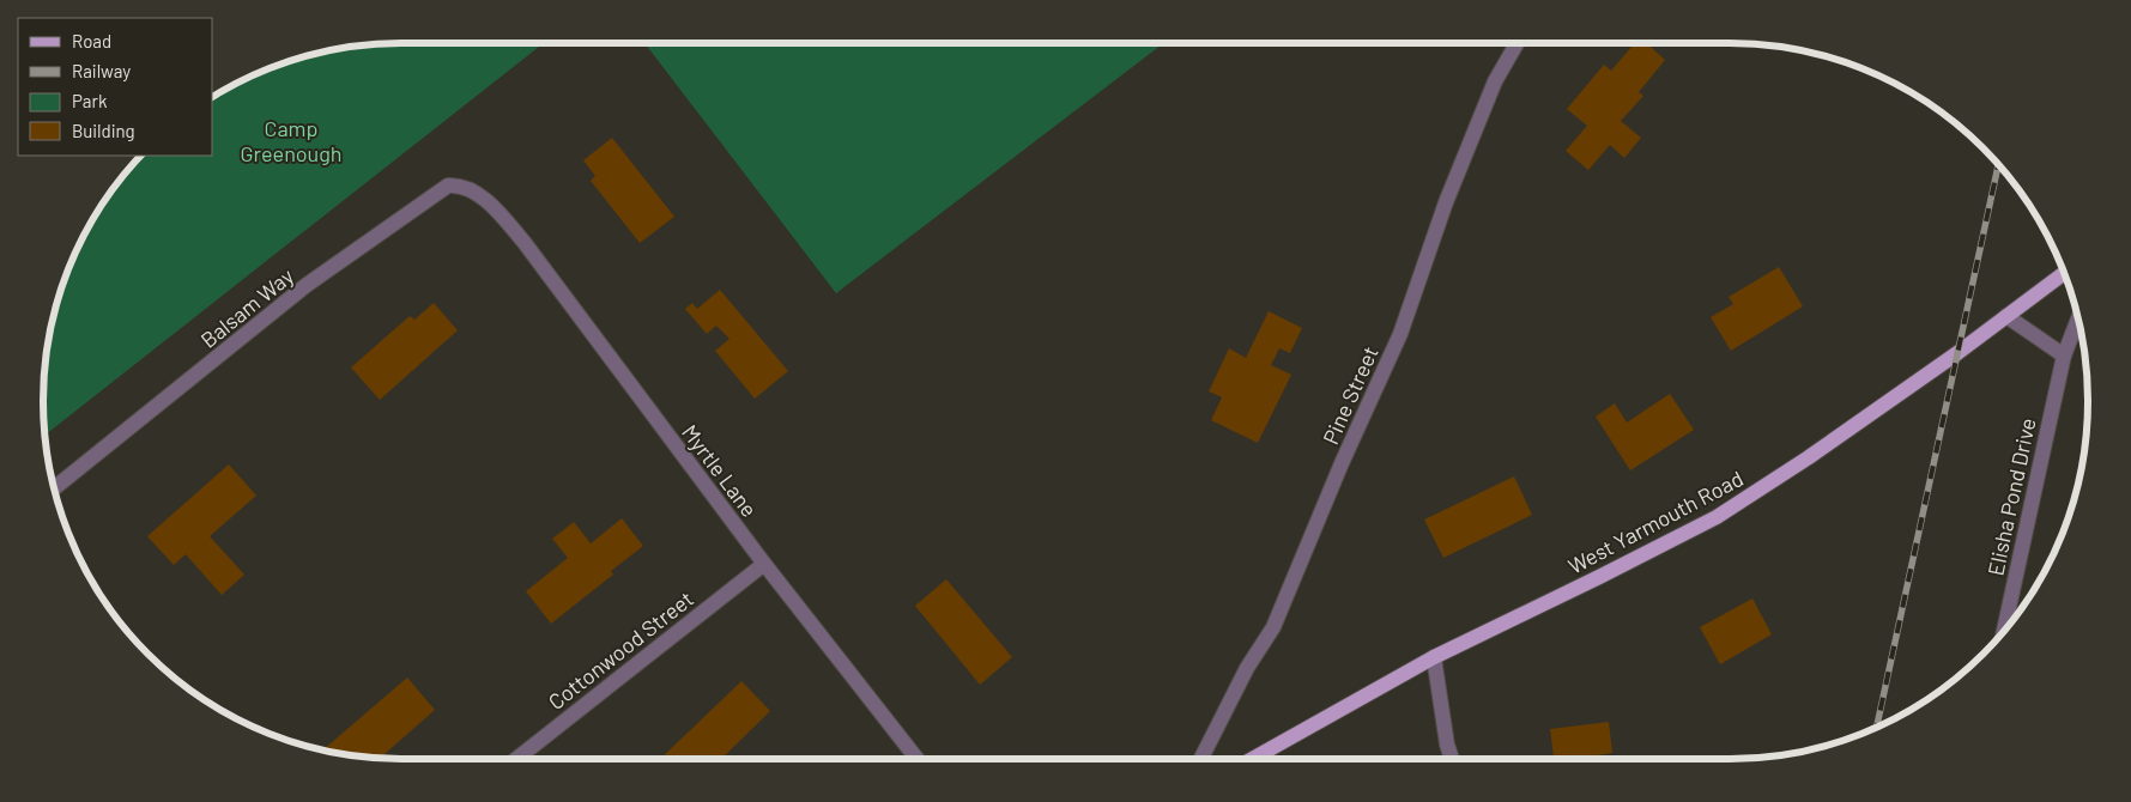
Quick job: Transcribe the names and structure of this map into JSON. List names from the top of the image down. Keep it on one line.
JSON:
{"streets":{"main road":["West Yarmouth Road"],"street":["Balsam Way","Pine Street","Myrtle Lane","Elisha Pond Drive","Cottonwood Street"]},"crossings":[["Balsam Way","Myrtle Lane"],["Myrtle Lane","Cottonwood Street"]],"parks":["Camp Greenough"],"legend":["Road","Railway","Park","Building"]}
